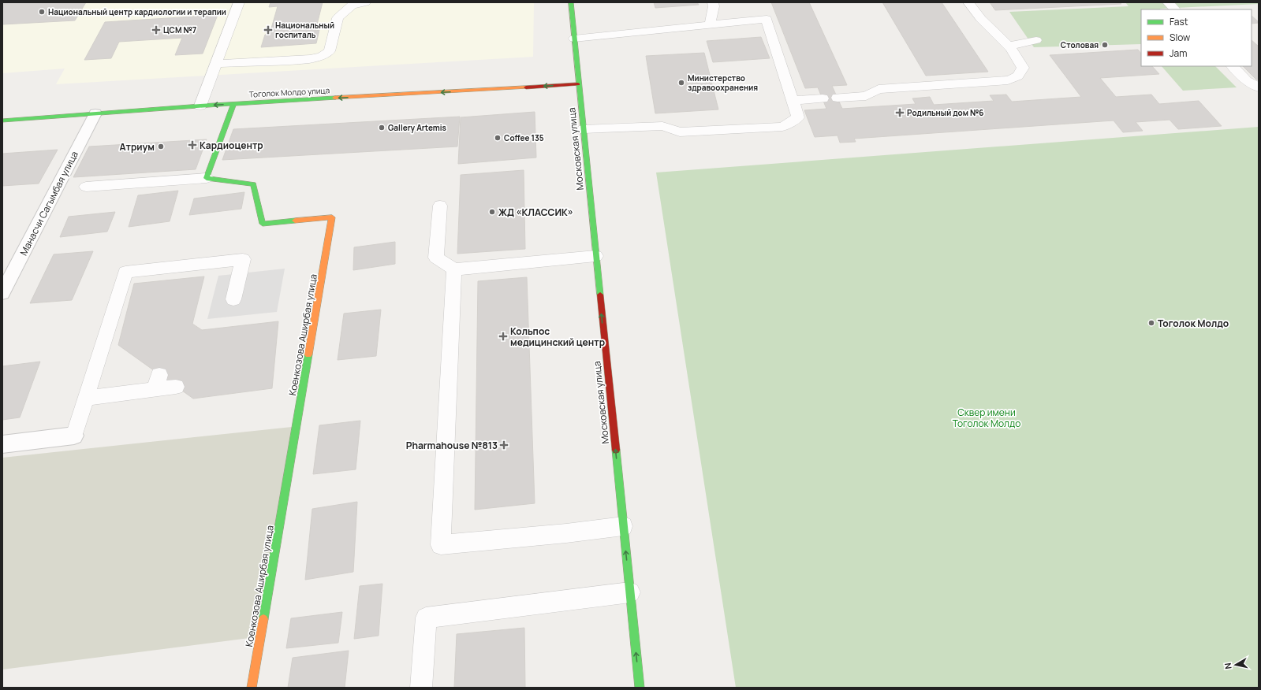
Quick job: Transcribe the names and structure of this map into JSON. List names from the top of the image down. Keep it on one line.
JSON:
{"streets":{"main road":["Тоголок Молдо улица","Московская улица","Коенкозова Аширбая улица"],"street":["Манасчи Сагымбая улица"]},"crossings":[["Тоголок Молдо улица","Московская улица"],["Тоголок Молдо улица","Манасчи Сагымбая улица"]],"one_way":["Тоголок Молдо улица","Московская улица"],"parks":["Сквер имени Тоголок Молдо"],"places":{"other":["Национальный центр кардиологии и терапии","Столовая","Министерство здравоохранения","Gallery Artemis","Coffee 135","Атриум","ЖД «КЛАССИК»","Тоголок Молдо"],"health":["ЦСМ №7","Национальный госпиталь","Родильный дом №6","Кардиоцентр","Кольпос медицинский центр","Pharmahouse №813"]},"legend":["Fast","Slow","Jam"],"north":"left"}
